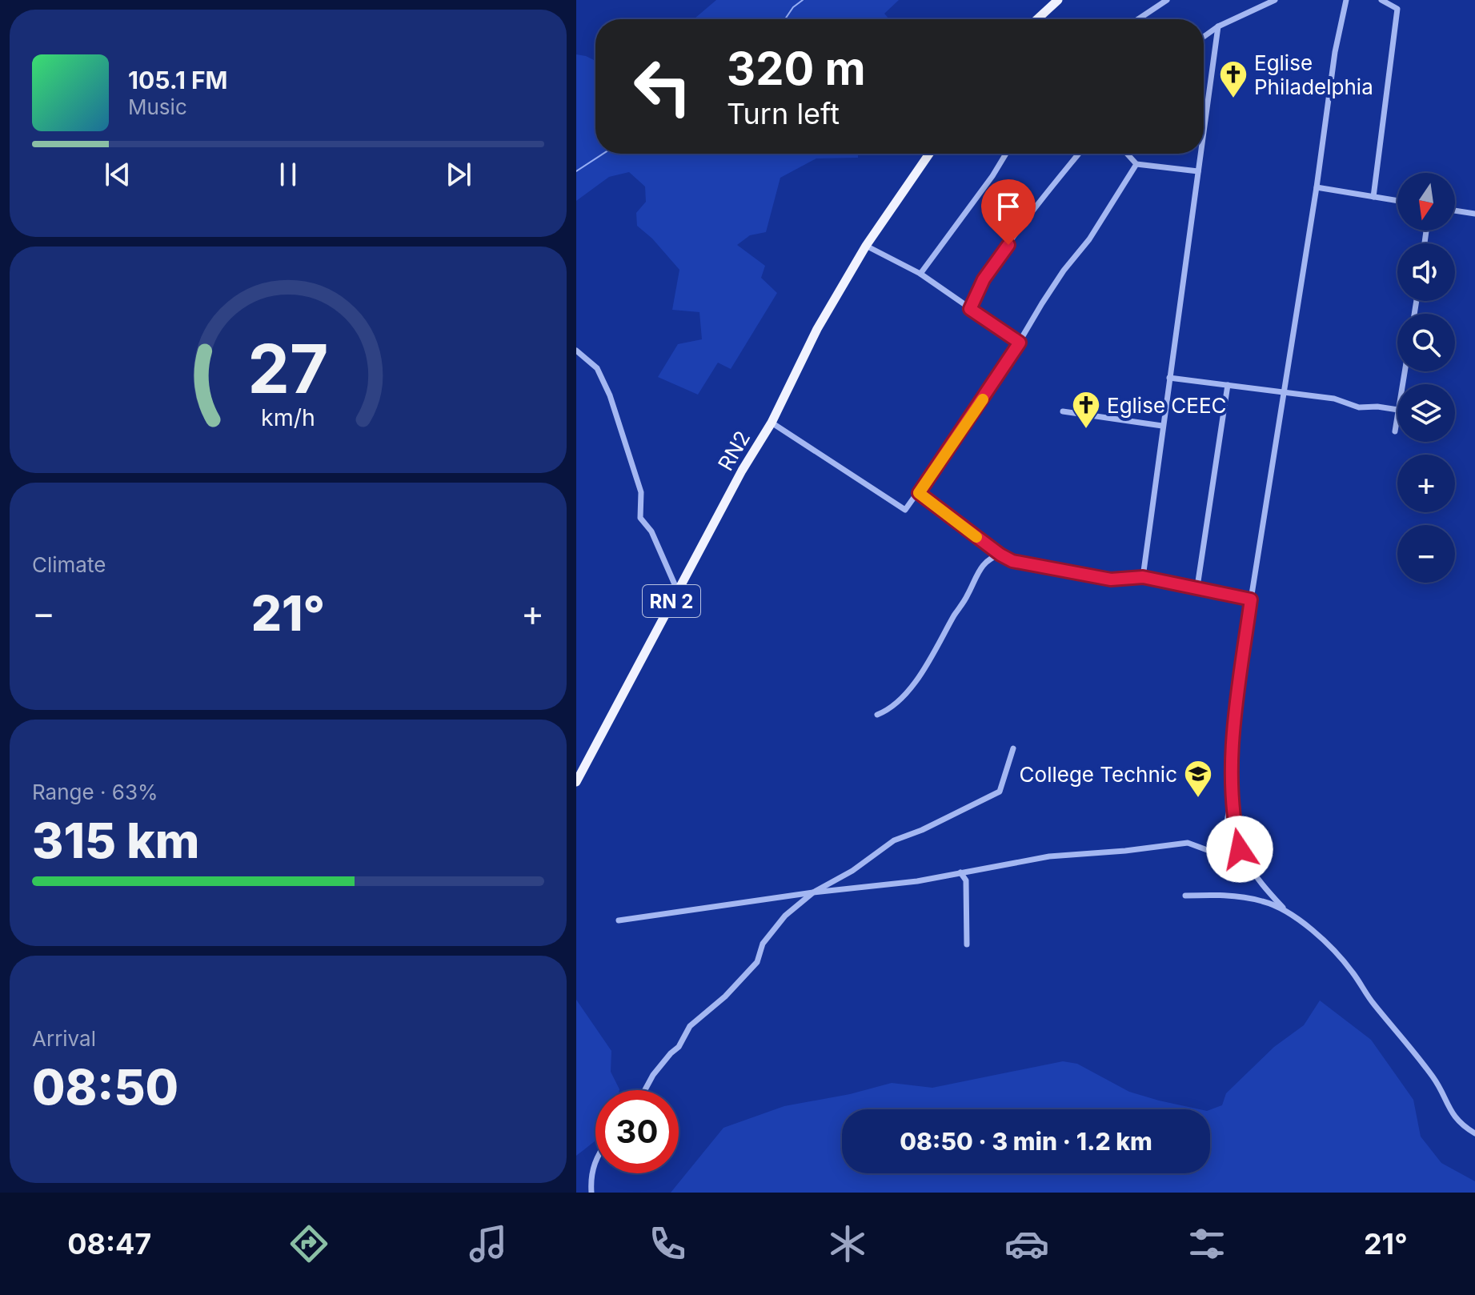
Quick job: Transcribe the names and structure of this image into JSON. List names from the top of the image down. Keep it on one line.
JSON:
{"streets":{"main road":["RN2","RN 2"]},"places":{"church":["Eglise Philadelphia","Eglise CEEC"],"school or university":["College Technic"]},"north":"bottom","page":{"turn":["320 m","Turn left"],"song":["105.1 FM","Music"],"map_buttons":["+","−"],"tile":["Climate",["Range · 63%","315 km"],["Arrival","08:50"]],"heat":["−","21°","+"],"limit":"30","trip":"08:50 · 3 min · 1.2 km","tabs":["08:47","21°"],"gauge":["27","km/h"]}}
